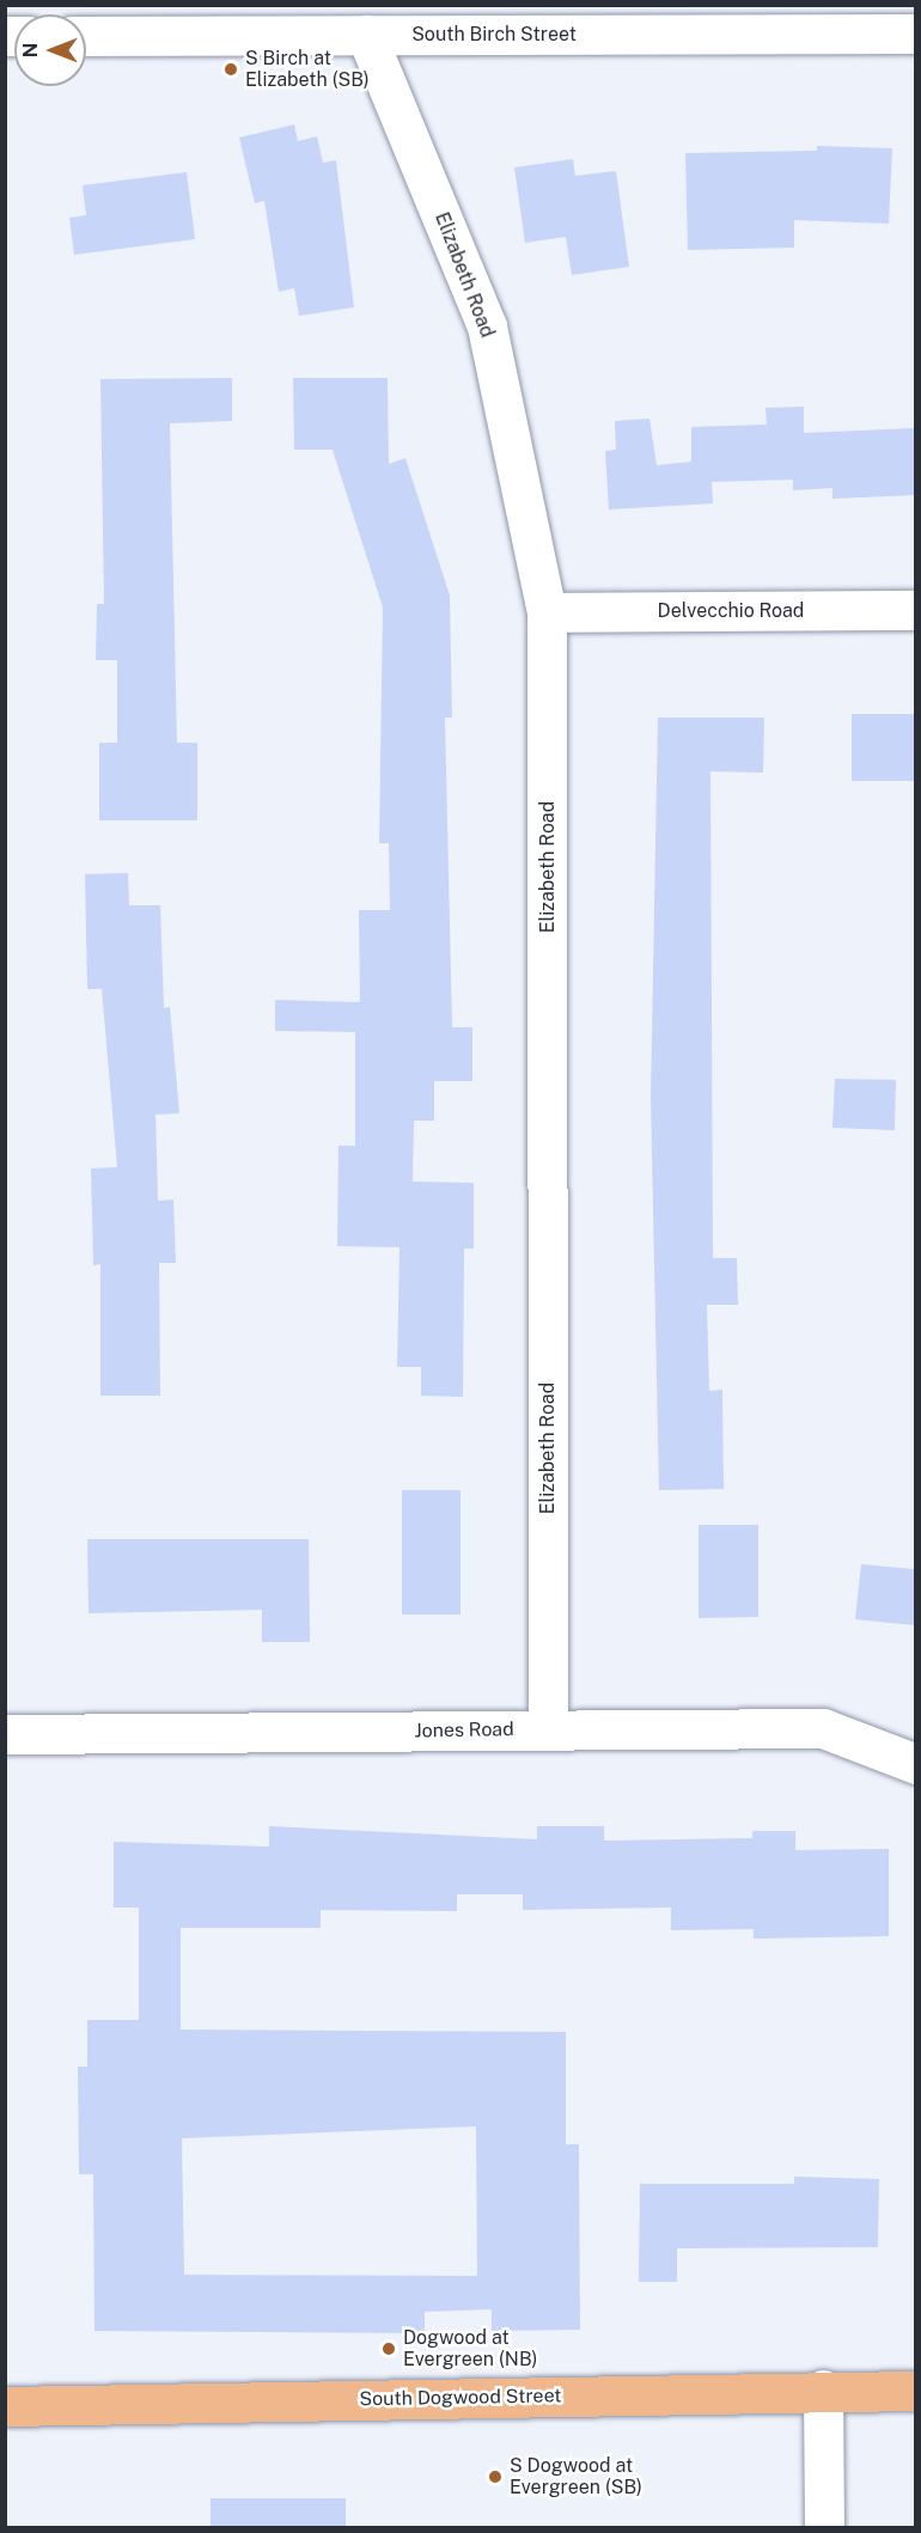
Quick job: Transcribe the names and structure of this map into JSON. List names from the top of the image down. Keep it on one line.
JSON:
{"streets":{"main road":["South Dogwood Street"],"street":["South Birch Street","Elizabeth Road","Delvecchio Road","Jones Road"]},"crossings":[["South Birch Street","Elizabeth Road"],["Elizabeth Road","Delvecchio Road"],["Elizabeth Road","Jones Road"]],"places":["S Birch at Elizabeth (SB)","Dogwood at Evergreen (NB)","S Dogwood at Evergreen (SB)"],"north":"left"}
